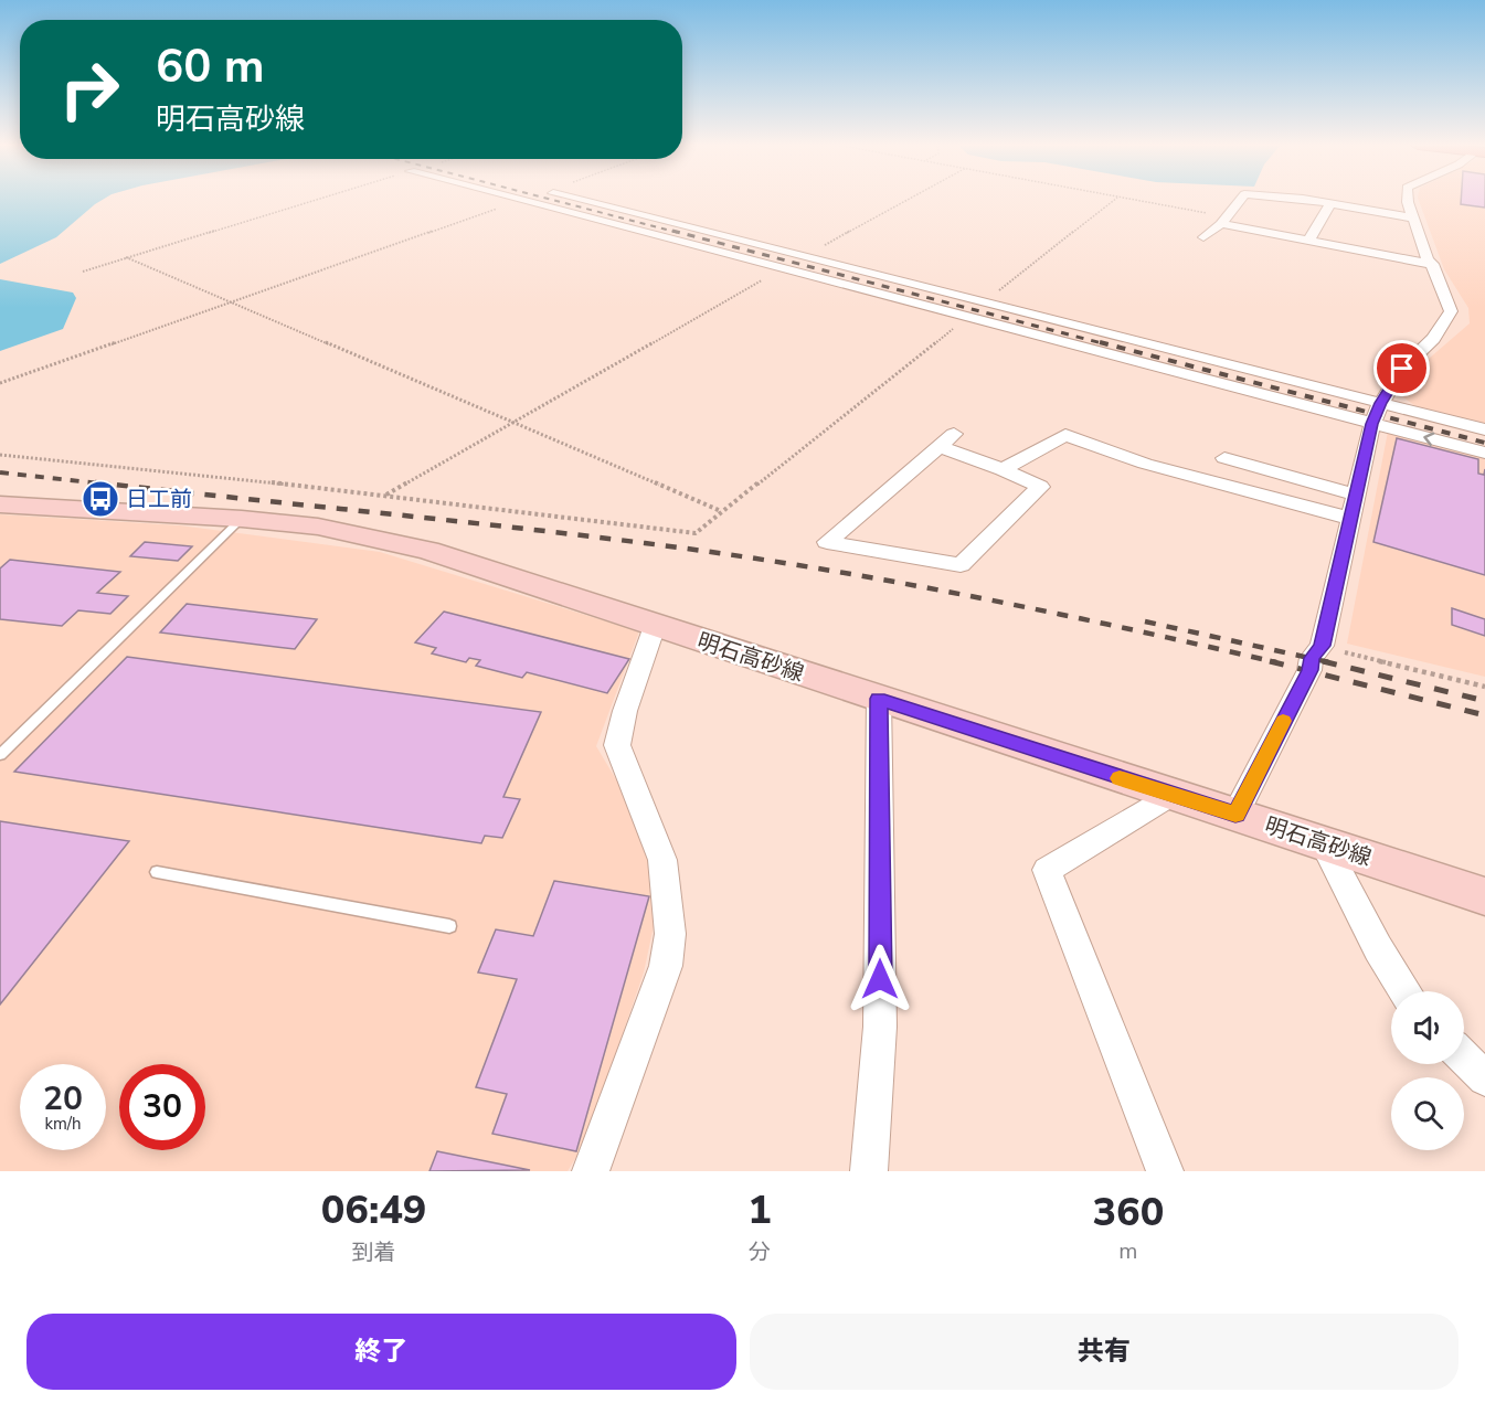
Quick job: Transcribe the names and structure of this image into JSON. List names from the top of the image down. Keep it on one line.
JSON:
{"streets":{"main road":["明石高砂線"]},"places":{"bus stop":["日工前"]},"page":{"turn":["60 m","明石高砂線"],"speed":"20 km/h","limit":"30","eta":["06:49","到着","1","分","360","m"],"buttons":["終了","共有"]}}
